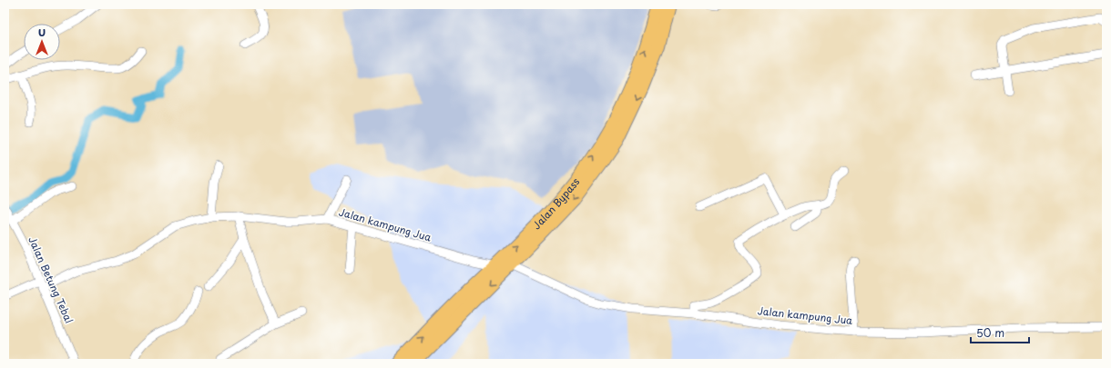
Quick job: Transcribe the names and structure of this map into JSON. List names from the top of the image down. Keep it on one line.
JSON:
{"streets":{"highway":["Jalan Bypass"],"street":["Jalan kampung Jua","Jalan Betung Tebal"]},"crossings":[["Jalan Bypass","Jalan kampung Jua"],["Jalan kampung Jua","Jalan Betung Tebal"]],"scale_bar":"50 m","north":"top"}
